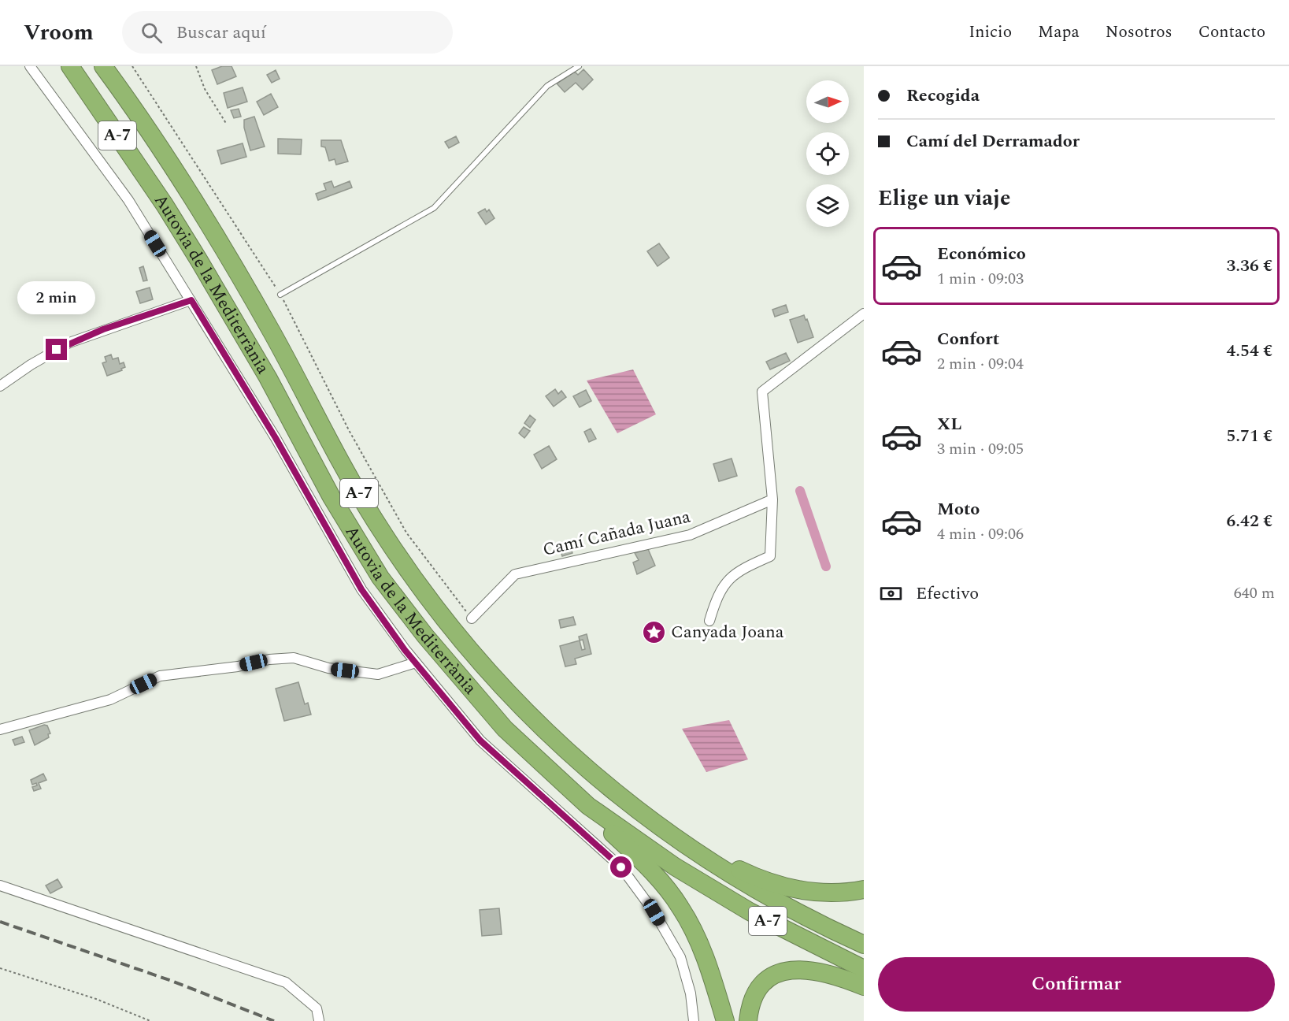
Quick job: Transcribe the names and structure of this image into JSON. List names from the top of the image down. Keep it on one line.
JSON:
{"streets":{"highway":["A-7","Autovia de la Mediterrània"],"street":["Camí Cañada Juana"]},"places":{"place":["Canyada Joana"]},"north":"right","page":{"header":"Vroom","search":"Buscar aquí","nav":["Inicio","Mapa","Nosotros","Contacto"],"banner":["Recogida","Camí del Derramador"],"heading":"Elige un viaje","list":[{"name":"Económico","note":"1 min · 09:03","value":"3.36 €"},{"name":"Confort","note":"2 min · 09:04","value":"4.54 €"},{"name":"XL","note":"3 min · 09:05","value":"5.71 €"},{"name":"Moto","note":"4 min · 09:06","value":"6.42 €"}],"bubble":"2 min","pay":["Efectivo","640 m"],"buttons":"Confirmar"}}
